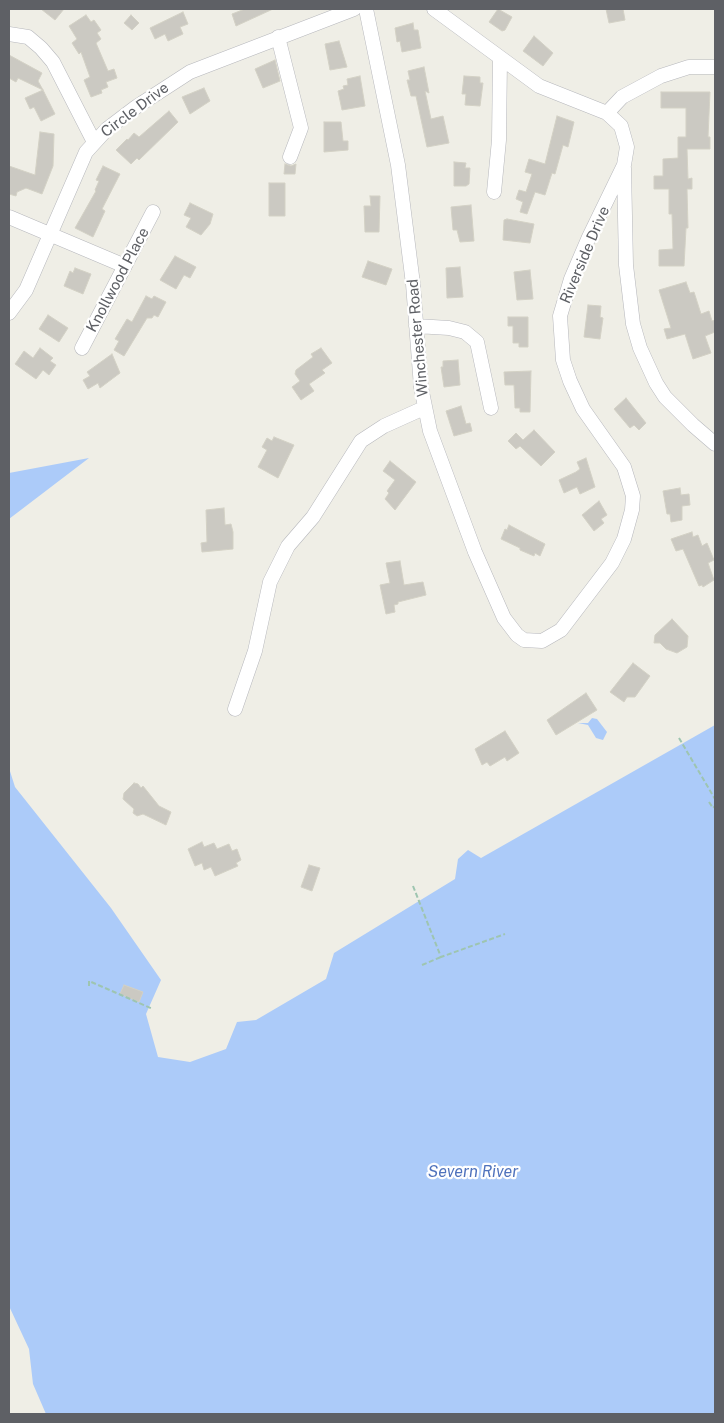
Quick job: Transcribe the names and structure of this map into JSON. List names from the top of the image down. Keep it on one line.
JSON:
{"streets":{"street":["Circle Drive","Riverside Drive","Knollwood Place","Winchester Road"]},"crossings":[["Riverside Drive","Winchester Road"]],"water":["Severn River"]}
